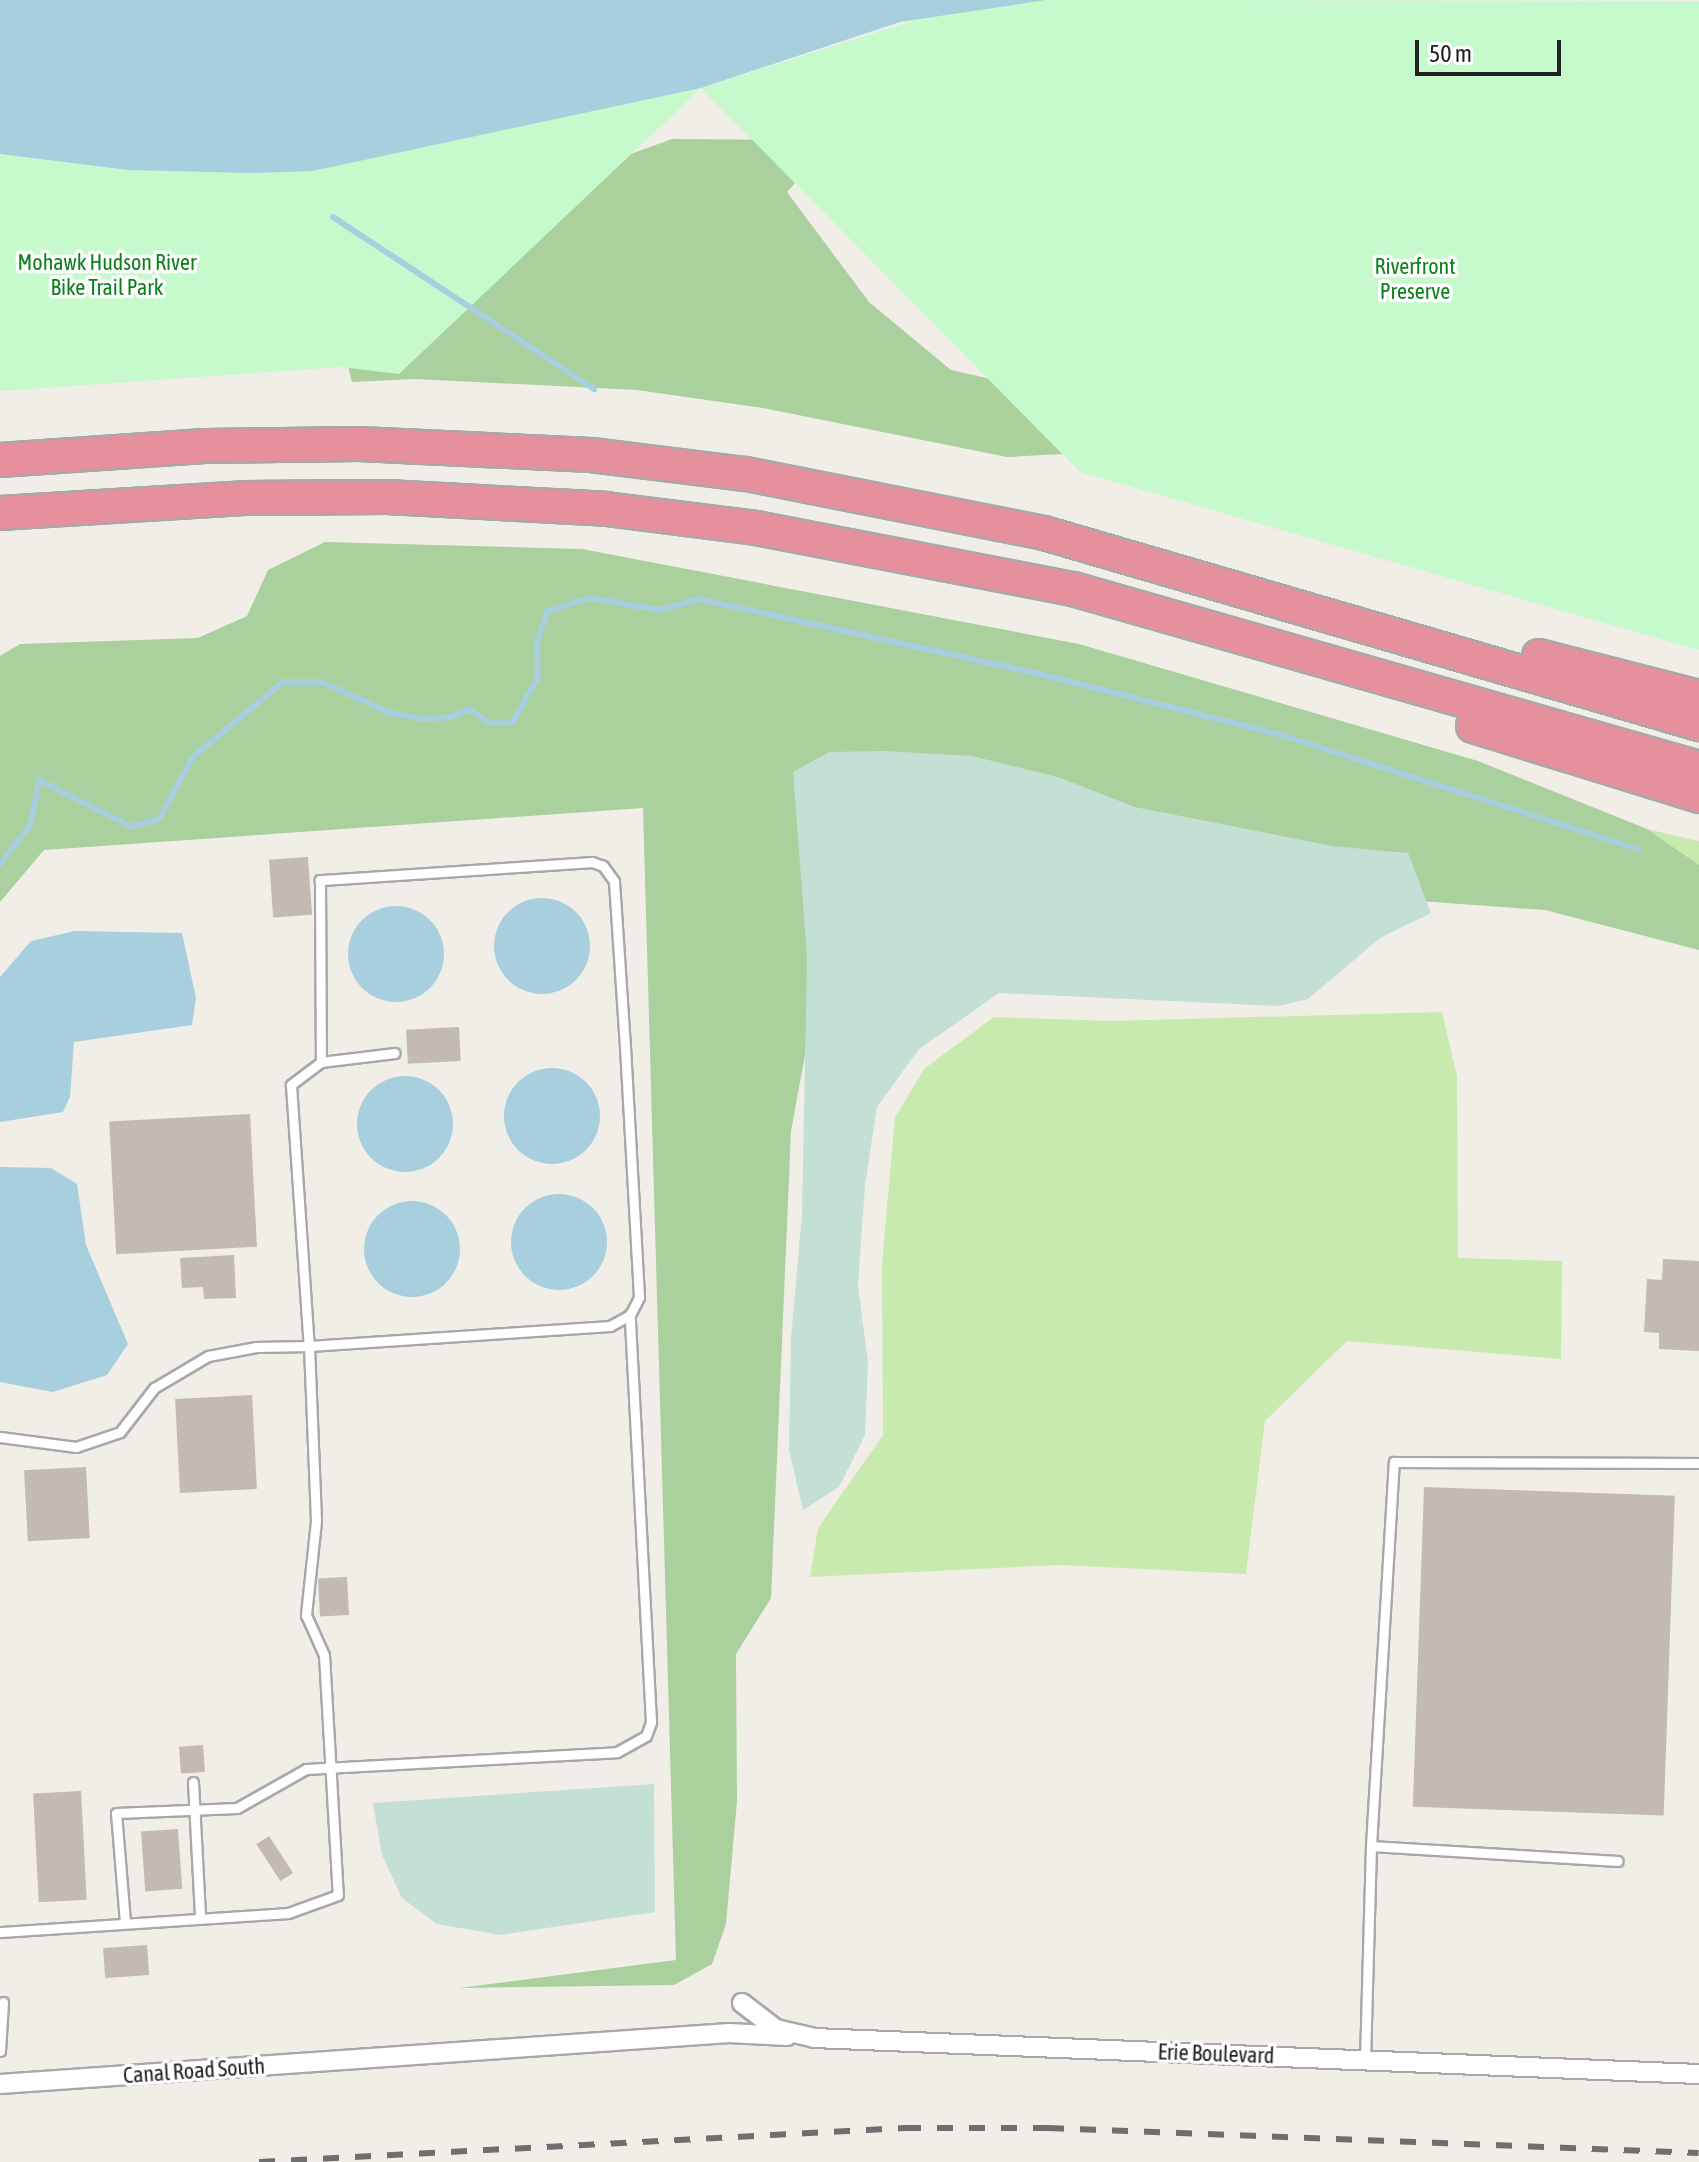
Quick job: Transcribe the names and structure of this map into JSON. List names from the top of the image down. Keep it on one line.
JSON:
{"streets":{"street":["Erie Boulevard","Canal Road South"]},"crossings":[["Erie Boulevard","Canal Road South"]],"parks":["Mohawk Hudson River Bike Trail Park","Riverfront Preserve"],"scale_bar":"50 m"}
